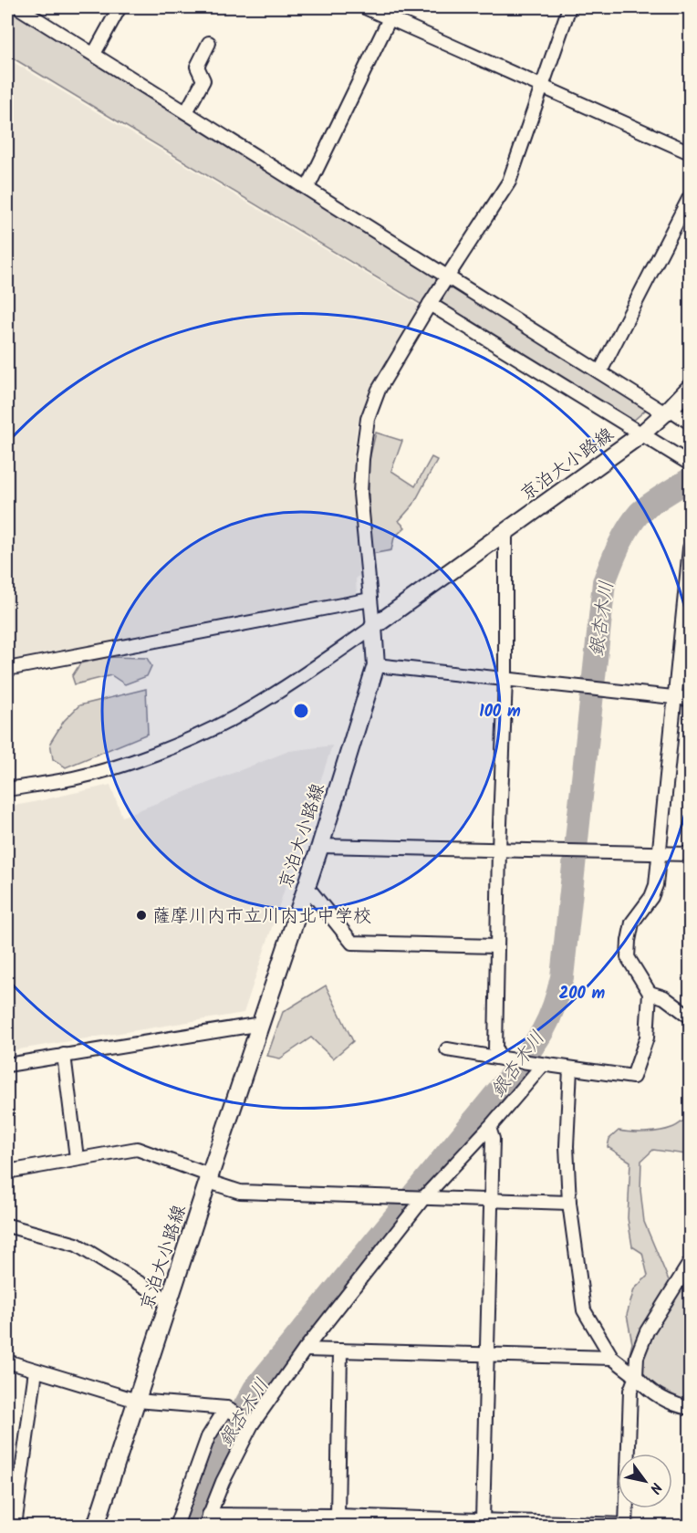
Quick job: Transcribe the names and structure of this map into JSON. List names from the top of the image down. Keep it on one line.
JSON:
{"streets":{"main road":["京泊大小路線"]},"water":["銀杏木川"],"places":["薩摩川内市立川内北中学校"],"north":"bottom right","rings":["100 m","200 m"]}
